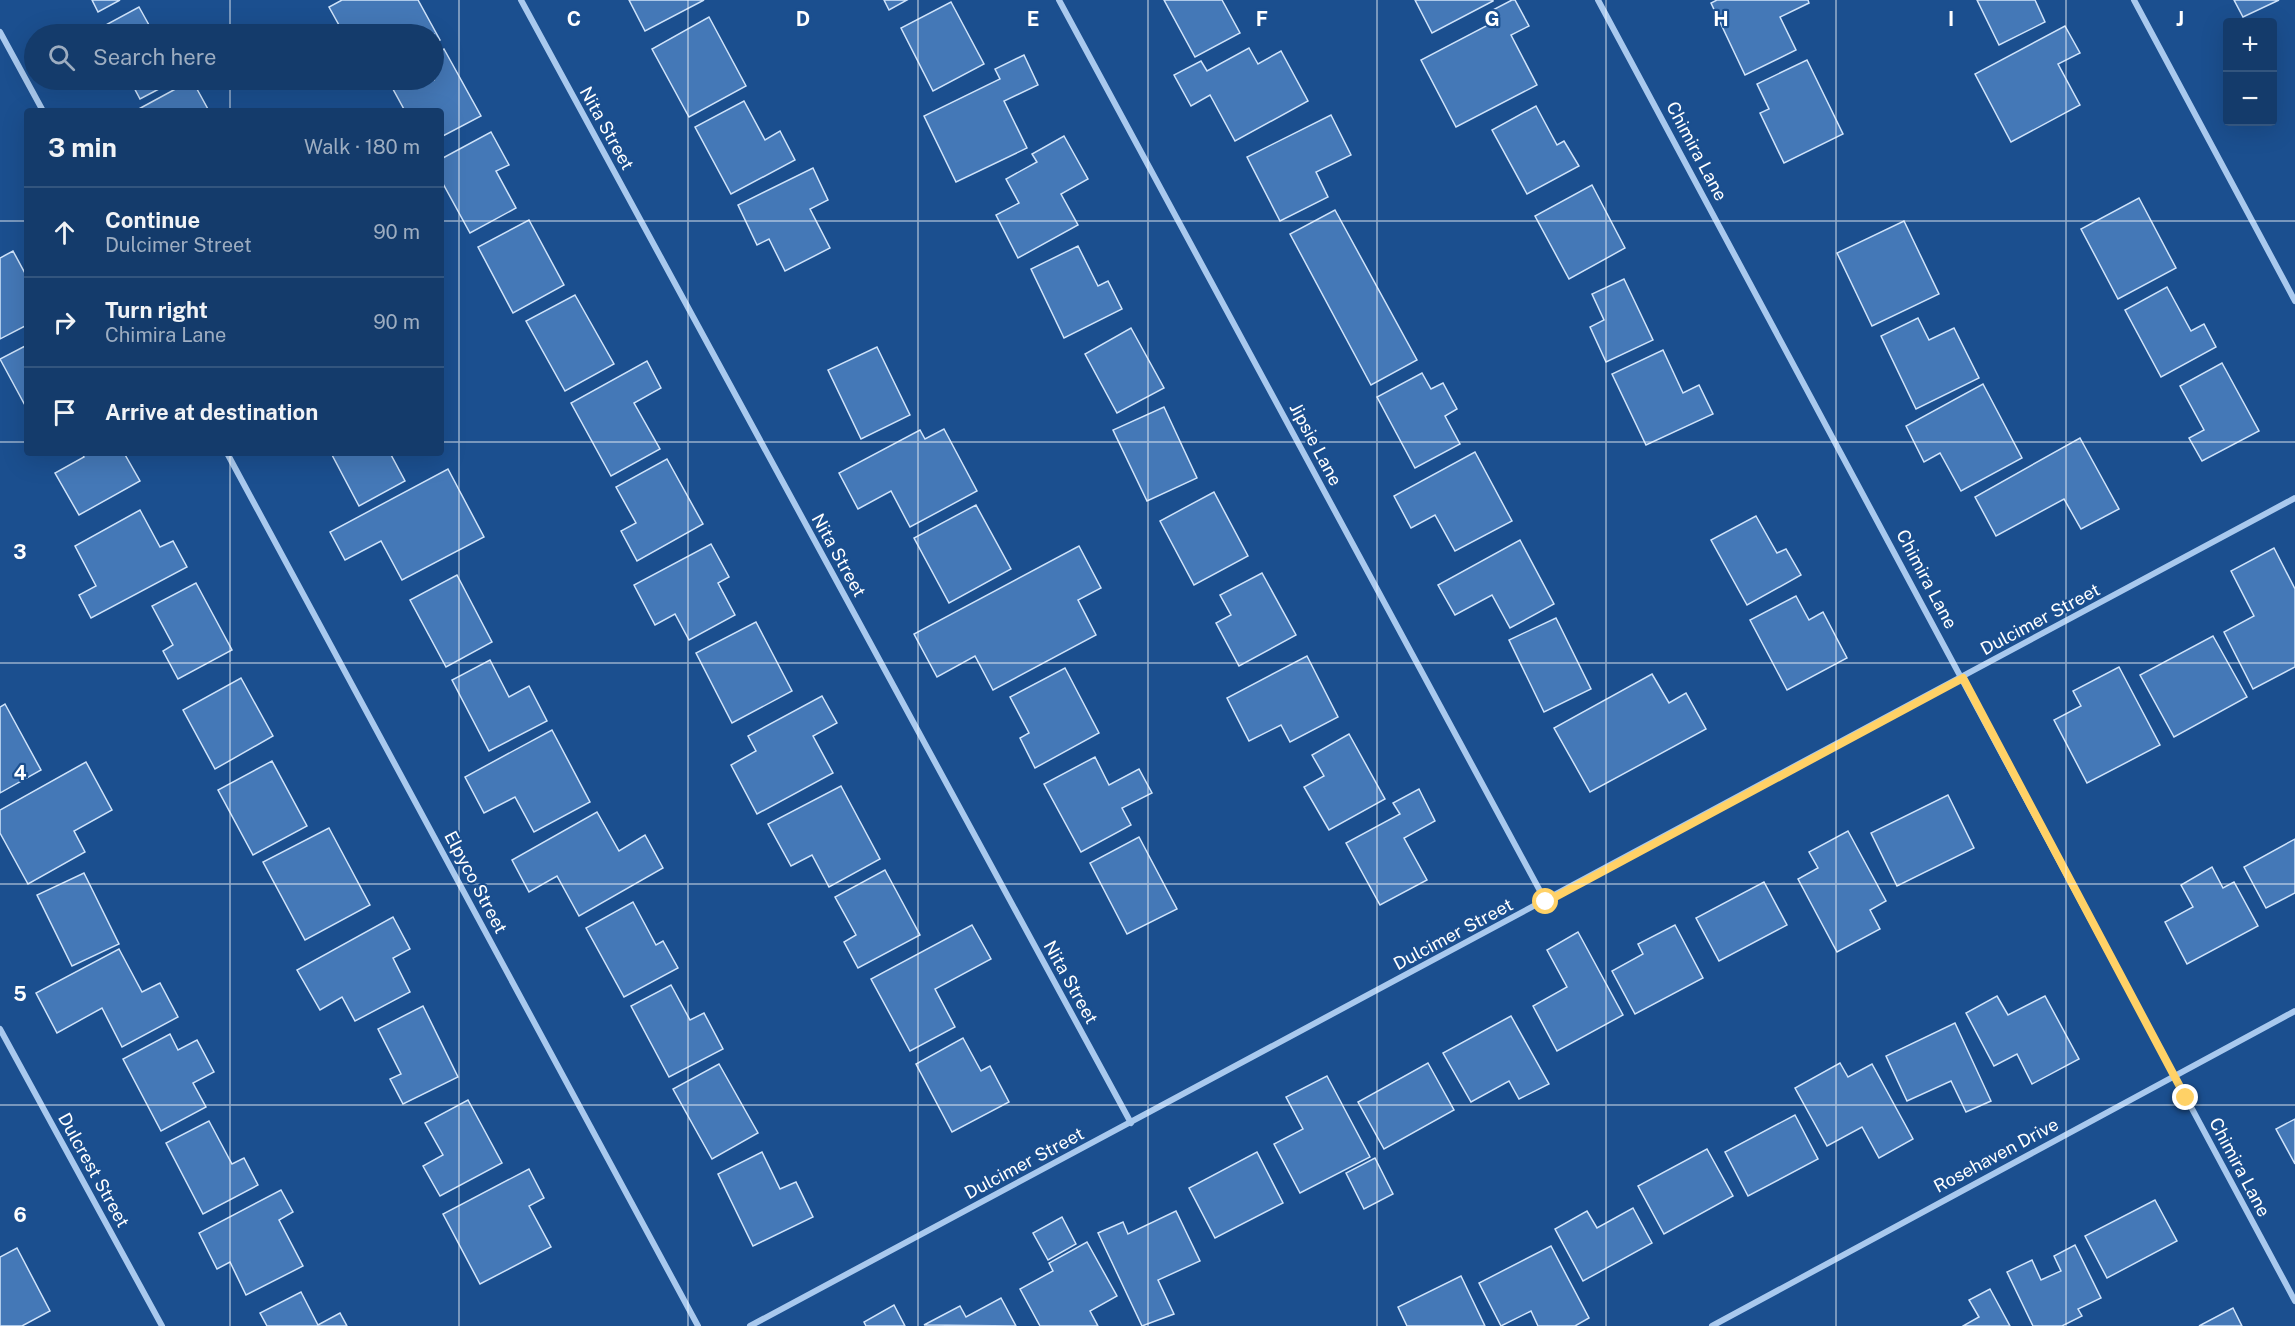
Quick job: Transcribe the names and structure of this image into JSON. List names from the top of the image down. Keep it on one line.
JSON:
{"streets":{"street":["Nita Street","Chimira Lane","Jipsie Lane","Dulcimer Street","Elpyco Street","Rosehaven Drive","Dulcrest Street"]},"crossings":[["Nita Street","Dulcimer Street"],["Chimira Lane","Dulcimer Street"],["Chimira Lane","Rosehaven Drive"],["Jipsie Lane","Dulcimer Street"]],"page":{"map_buttons":["+","−"],"search":"Search here","heading":["3 min","Walk · 180 m"],"list":[["Continue","Dulcimer Street","90 m"],["Turn right","Chimira Lane","90 m"],"Arrive at destination"]},"grid":{"columns":["C","D","E","F","G","H","I","J"],"rows":["3","4","5","6"]}}
